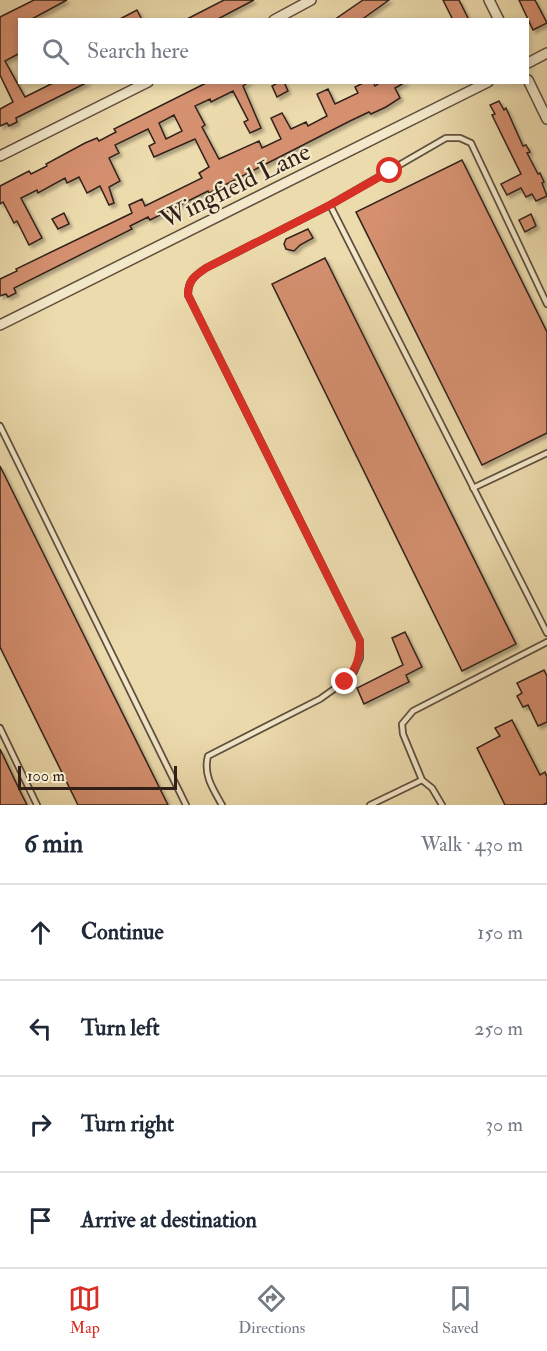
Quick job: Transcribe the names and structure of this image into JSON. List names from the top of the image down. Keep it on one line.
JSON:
{"streets":{"street":["Wingfield Lane"]},"scale_bar":"100 m","page":{"search":"Search here","scale":"100 m","heading":["6 min","Walk · 430 m"],"list":[["Continue","150 m"],["Turn left","250 m"],["Turn right","30 m"],"Arrive at destination"],"nav":["Map","Directions","Saved"]}}
